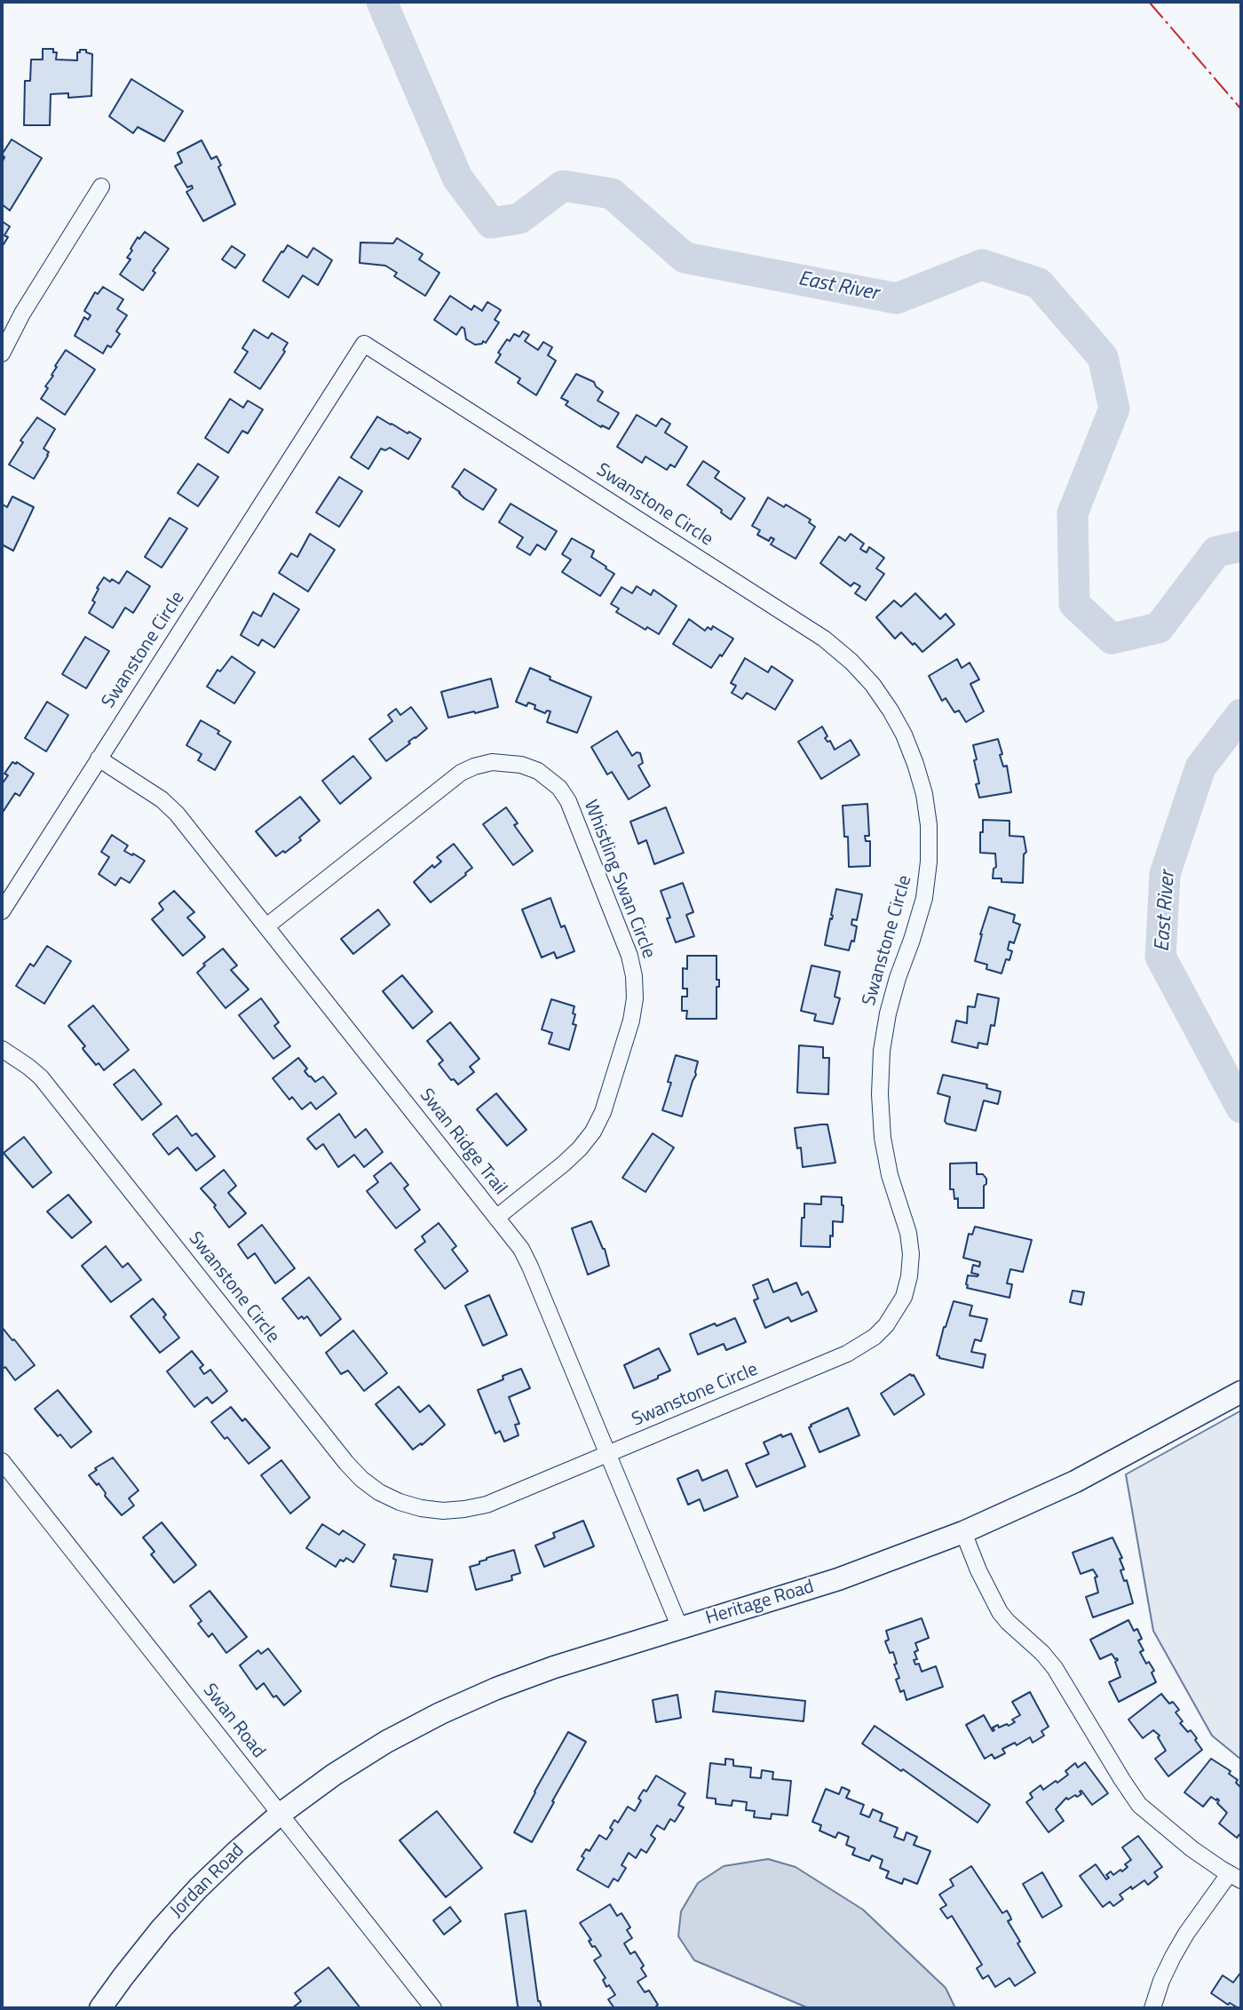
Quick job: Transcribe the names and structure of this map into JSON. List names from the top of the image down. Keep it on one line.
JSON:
{"streets":{"main road":["Heritage Road","Jordan Road"],"street":["Swanstone Circle","Whistling Swan Circle","Swan Ridge Trail","Swan Road"]},"crossings":[["Swanstone Circle","Swan Ridge Trail"],["Whistling Swan Circle","Swan Ridge Trail"],["Swan Ridge Trail","Heritage Road"],["Heritage Road","Swan Road"],["Heritage Road","Jordan Road"],["Swan Road","Jordan Road"]],"water":["East River"]}
